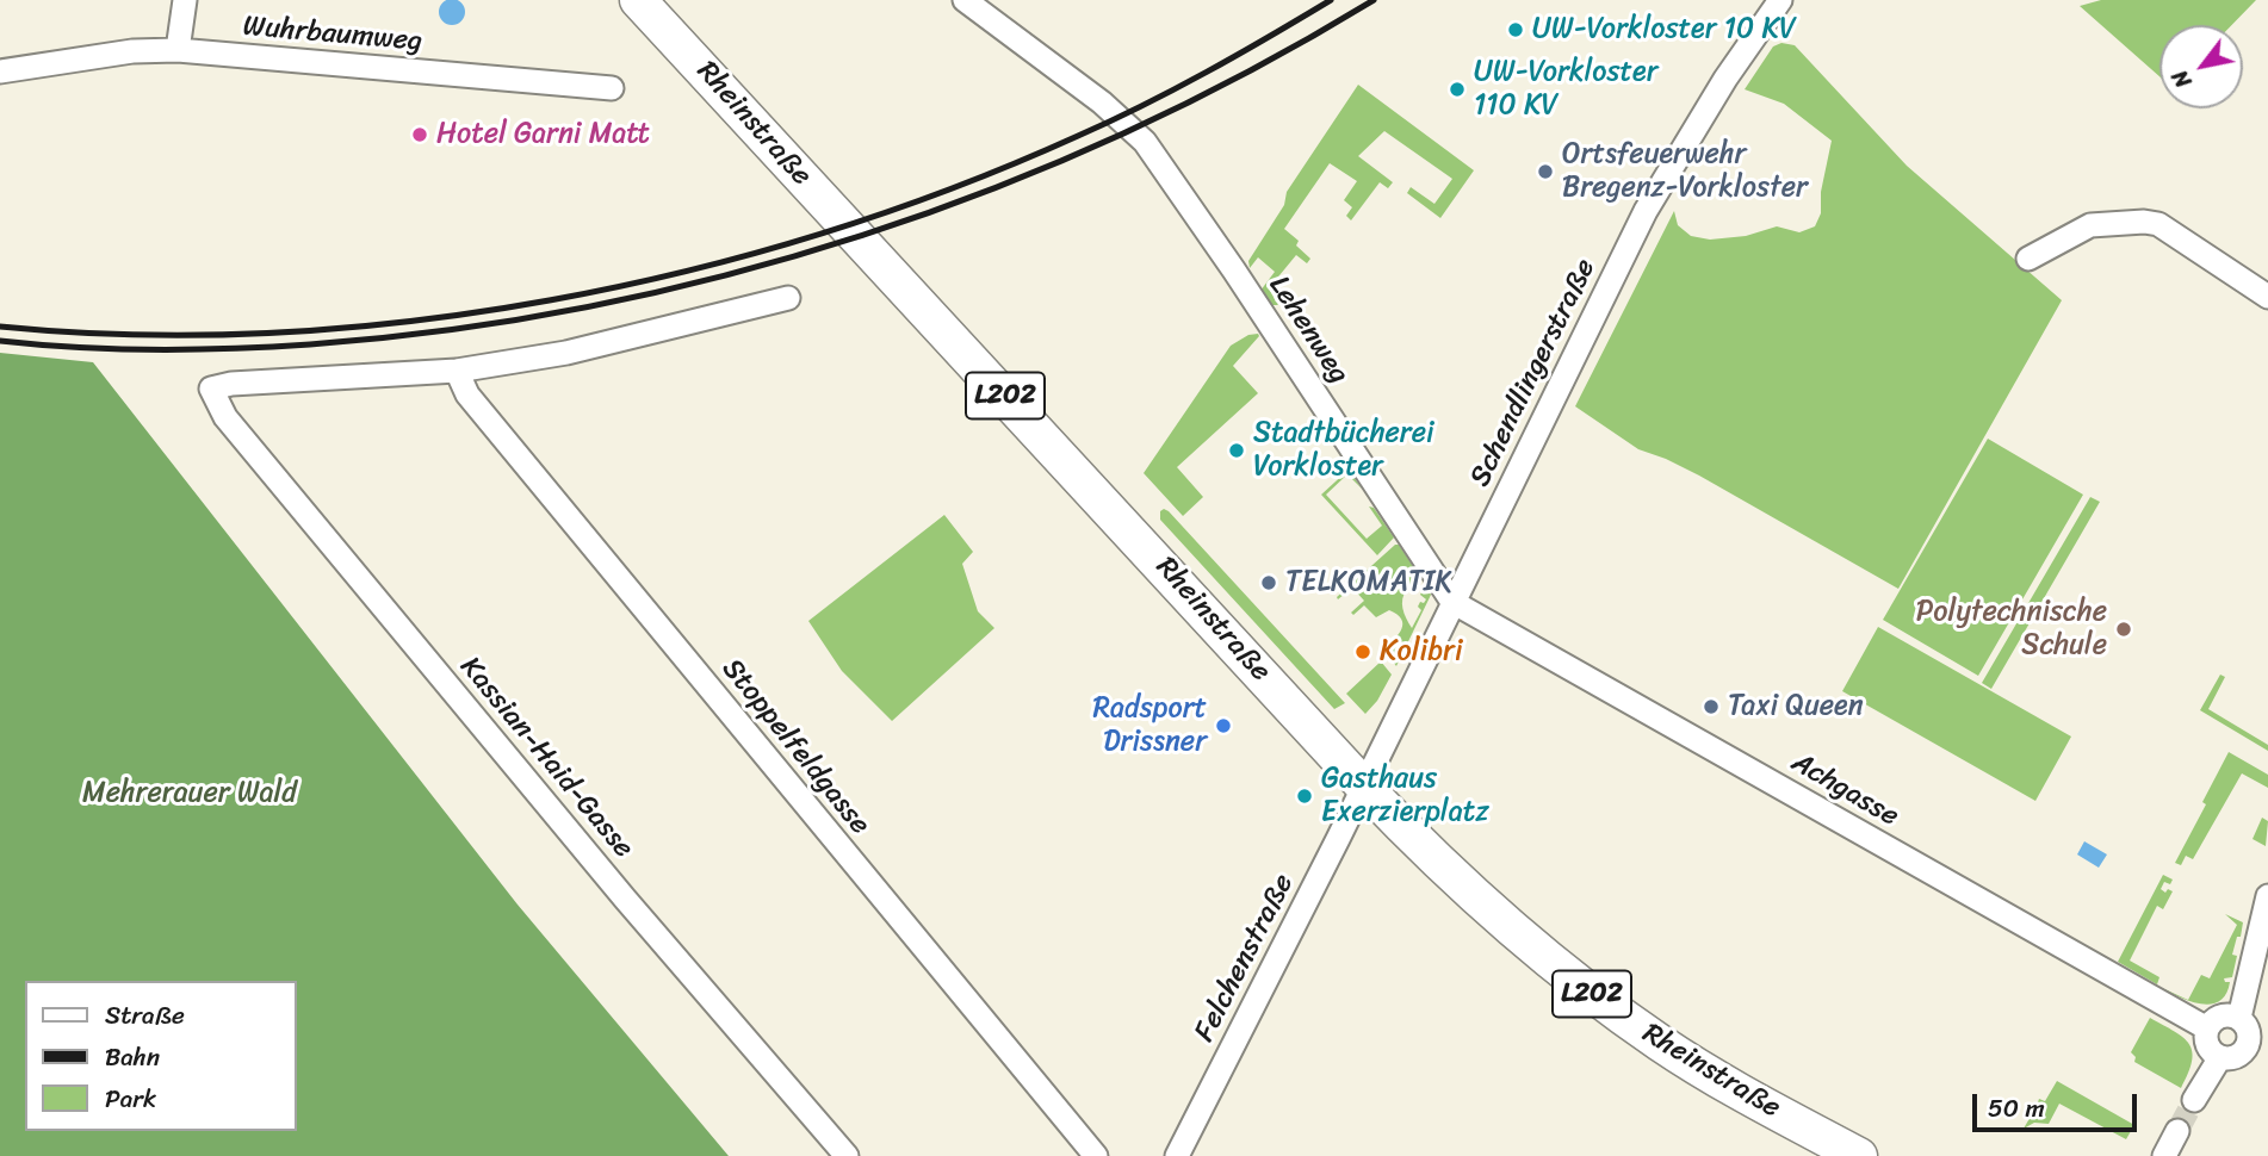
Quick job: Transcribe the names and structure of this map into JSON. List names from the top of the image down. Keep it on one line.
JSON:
{"streets":{"main road":["Rheinstraße","L202"],"street":["Wuhrbaumweg","Lehenweg","Schendlingerstraße","Stoppelfeldgasse","Kassian-Haid-Gasse","Achgasse","Felchenstraße"]},"crossings":[["Rheinstraße","Schendlingerstraße"],["Rheinstraße","Felchenstraße"],["Lehenweg","Schendlingerstraße"],["Lehenweg","Achgasse"],["Schendlingerstraße","Achgasse"],["Schendlingerstraße","Felchenstraße"],["Stoppelfeldgasse","Kassian-Haid-Gasse"]],"parks":["Mehrerauer Wald"],"places":["UW-Vorkloster 10 KV","UW-Vorkloster 110 KV","Hotel Garni Matt","Ortsfeuerwehr Bregenz-Vorkloster","Stadtbücherei Vorkloster","TELKOMATIK","Polytechnische Schule","Kolibri","Taxi Queen","Radsport Drissner","Gasthaus Exerzierplatz"],"legend":["Straße","Bahn","Park"],"scale_bar":"50 m","north":"bottom left"}
